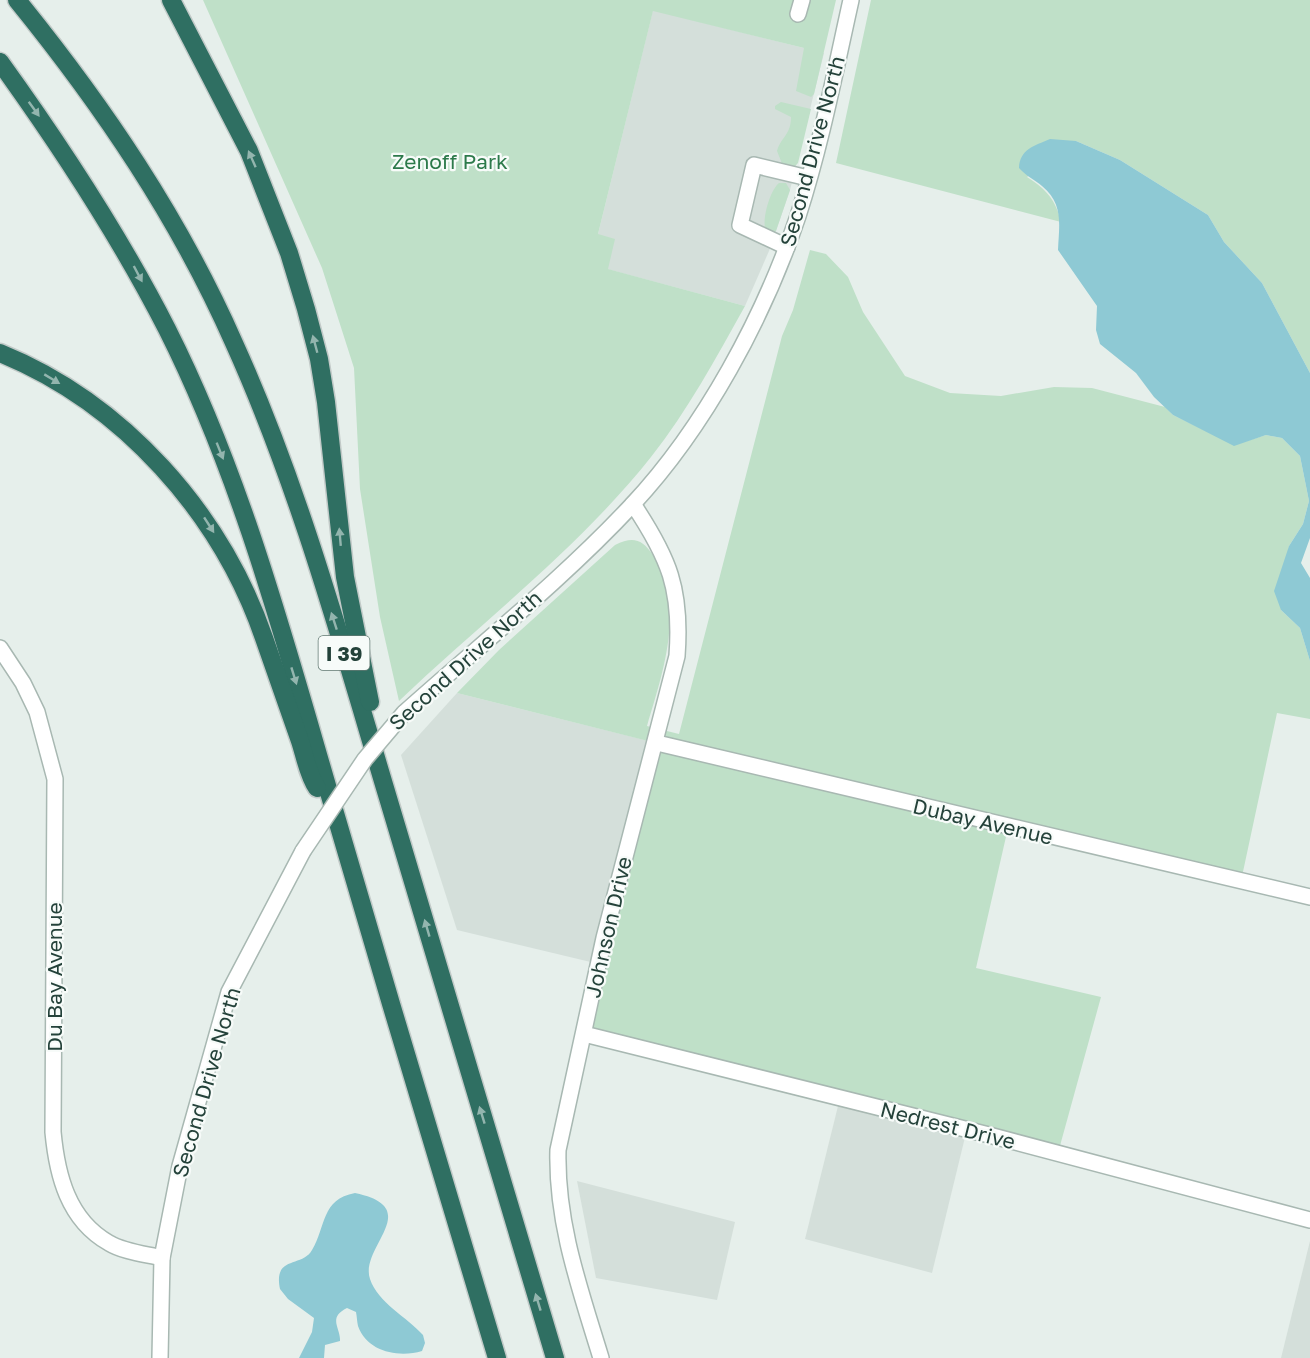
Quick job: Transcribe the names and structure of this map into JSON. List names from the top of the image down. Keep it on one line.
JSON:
{"streets":{"highway":["I 39"],"street":["Second Drive North","Dubay Avenue","Johnson Drive","Du Bay Avenue","Nedrest Drive"]},"crossings":[["Second Drive North","Johnson Drive"],["Second Drive North","Du Bay Avenue"],["Dubay Avenue","Johnson Drive"],["Johnson Drive","Nedrest Drive"]],"parks":["Zenoff Park"]}
